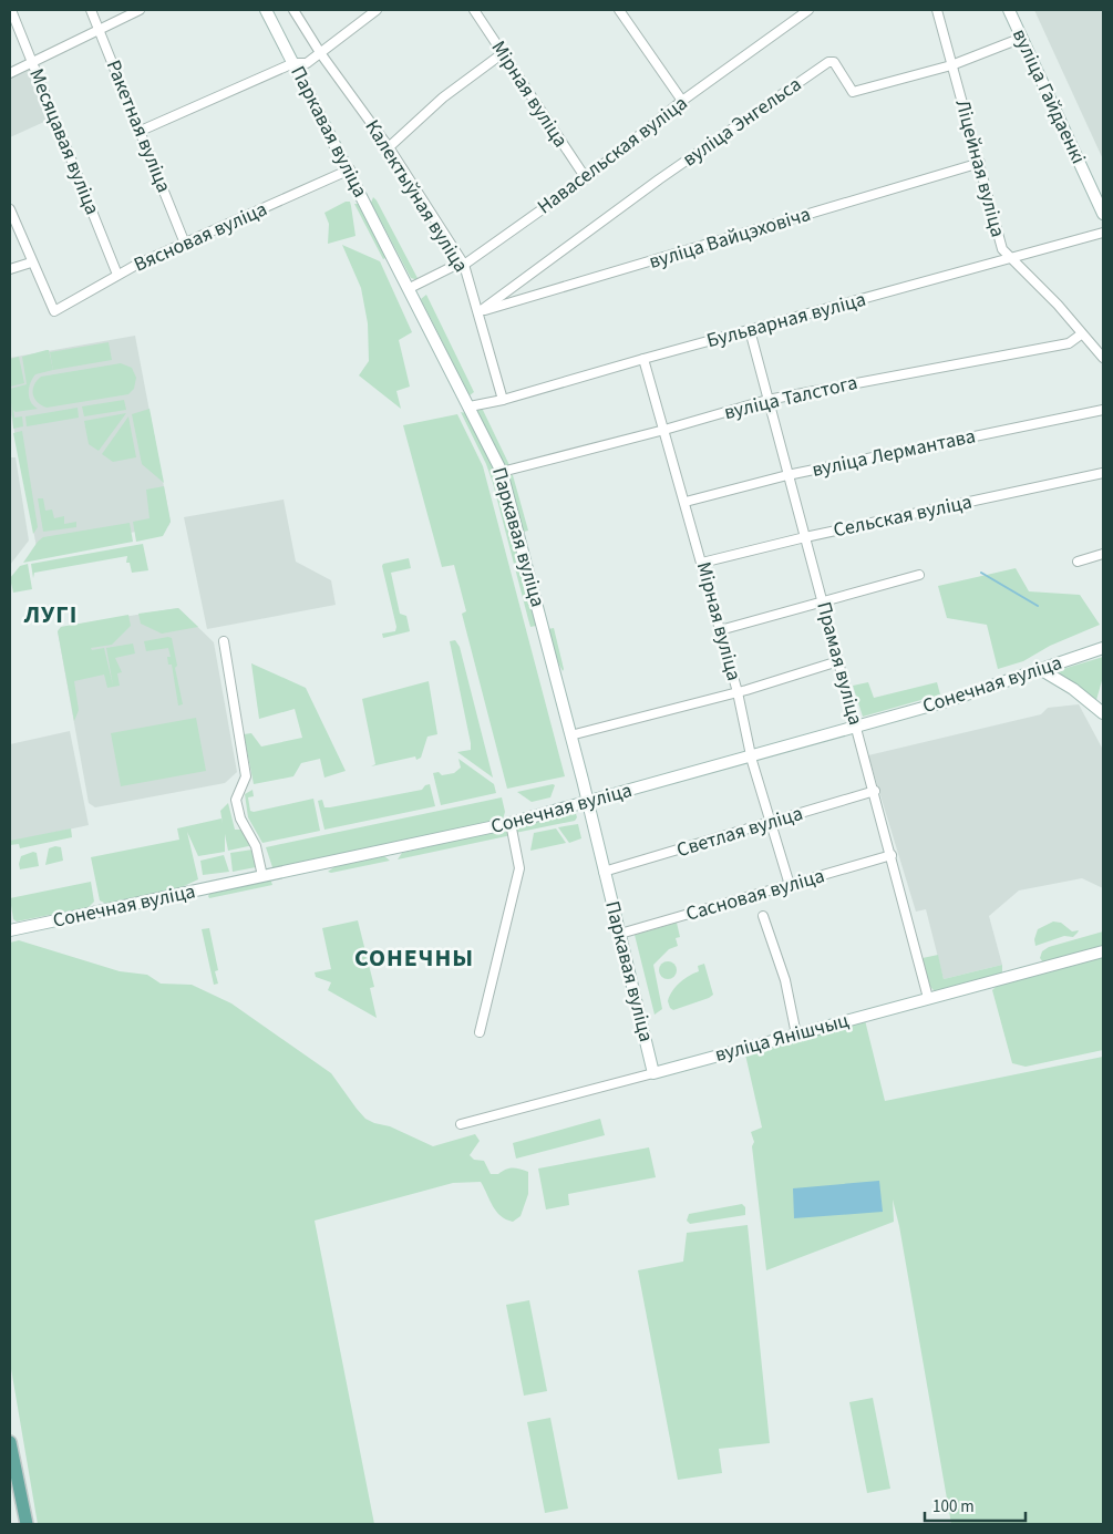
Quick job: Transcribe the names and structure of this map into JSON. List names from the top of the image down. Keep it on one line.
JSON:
{"streets":{"street":["Мірная вуліца","вуліца Гайдаенкі","вуліца Энгельса","Ракетная вуліца","Паркавая вуліца","Месяцавая вуліца","Навасельская вуліца","Ліцейная вуліца","Калектыўная вуліца","Вясновая вуліца","вуліца Вайцэховіча","Бульварная вуліца","вуліца Талстога","вуліца Лермантава","Сельская вуліца","Прамая вуліца","Сонечная вуліца","Светлая вуліца","Сасновая вуліца","вуліца Янішчыц"]},"crossings":[["Мірная вуліца","Навасельская вуліца"],["Мірная вуліца","Бульварная вуліца"],["Мірная вуліца","вуліца Талстога"],["Мірная вуліца","вуліца Лермантава"],["Мірная вуліца","Сельская вуліца"],["Мірная вуліца","Сонечная вуліца"],["Мірная вуліца","Светлая вуліца"],["Мірная вуліца","Сасновая вуліца"],["вуліца Гайдаенкі","вуліца Энгельса"],["вуліца Энгельса","Ліцейная вуліца"],["вуліца Энгельса","Калектыўная вуліца"],["вуліца Энгельса","вуліца Вайцэховіча"],["Ракетная вуліца","Вясновая вуліца"],["Паркавая вуліца","Навасельская вуліца"],["Паркавая вуліца","Вясновая вуліца"],["Паркавая вуліца","Бульварная вуліца"],["Паркавая вуліца","вуліца Талстога"],["Паркавая вуліца","Сонечная вуліца"],["Паркавая вуліца","Светлая вуліца"],["Паркавая вуліца","Сасновая вуліца"],["Паркавая вуліца","вуліца Янішчыц"],["Месяцавая вуліца","Вясновая вуліца"],["Навасельская вуліца","Калектыўная вуліца"],["Ліцейная вуліца","вуліца Вайцэховіча"],["Ліцейная вуліца","Бульварная вуліца"],["Ліцейная вуліца","вуліца Талстога"],["Калектыўная вуліца","вуліца Вайцэховіча"],["Калектыўная вуліца","Бульварная вуліца"],["Бульварная вуліца","Прамая вуліца"],["вуліца Талстога","Прамая вуліца"],["вуліца Лермантава","Прамая вуліца"],["Сельская вуліца","Прамая вуліца"],["Прамая вуліца","Сонечная вуліца"],["Прамая вуліца","Светлая вуліца"],["Прамая вуліца","Сасновая вуліца"],["Прамая вуліца","вуліца Янішчыц"]],"districts":["ЛУГІ","СОНЕЧНЫ"],"scale_bar":"100 m"}
